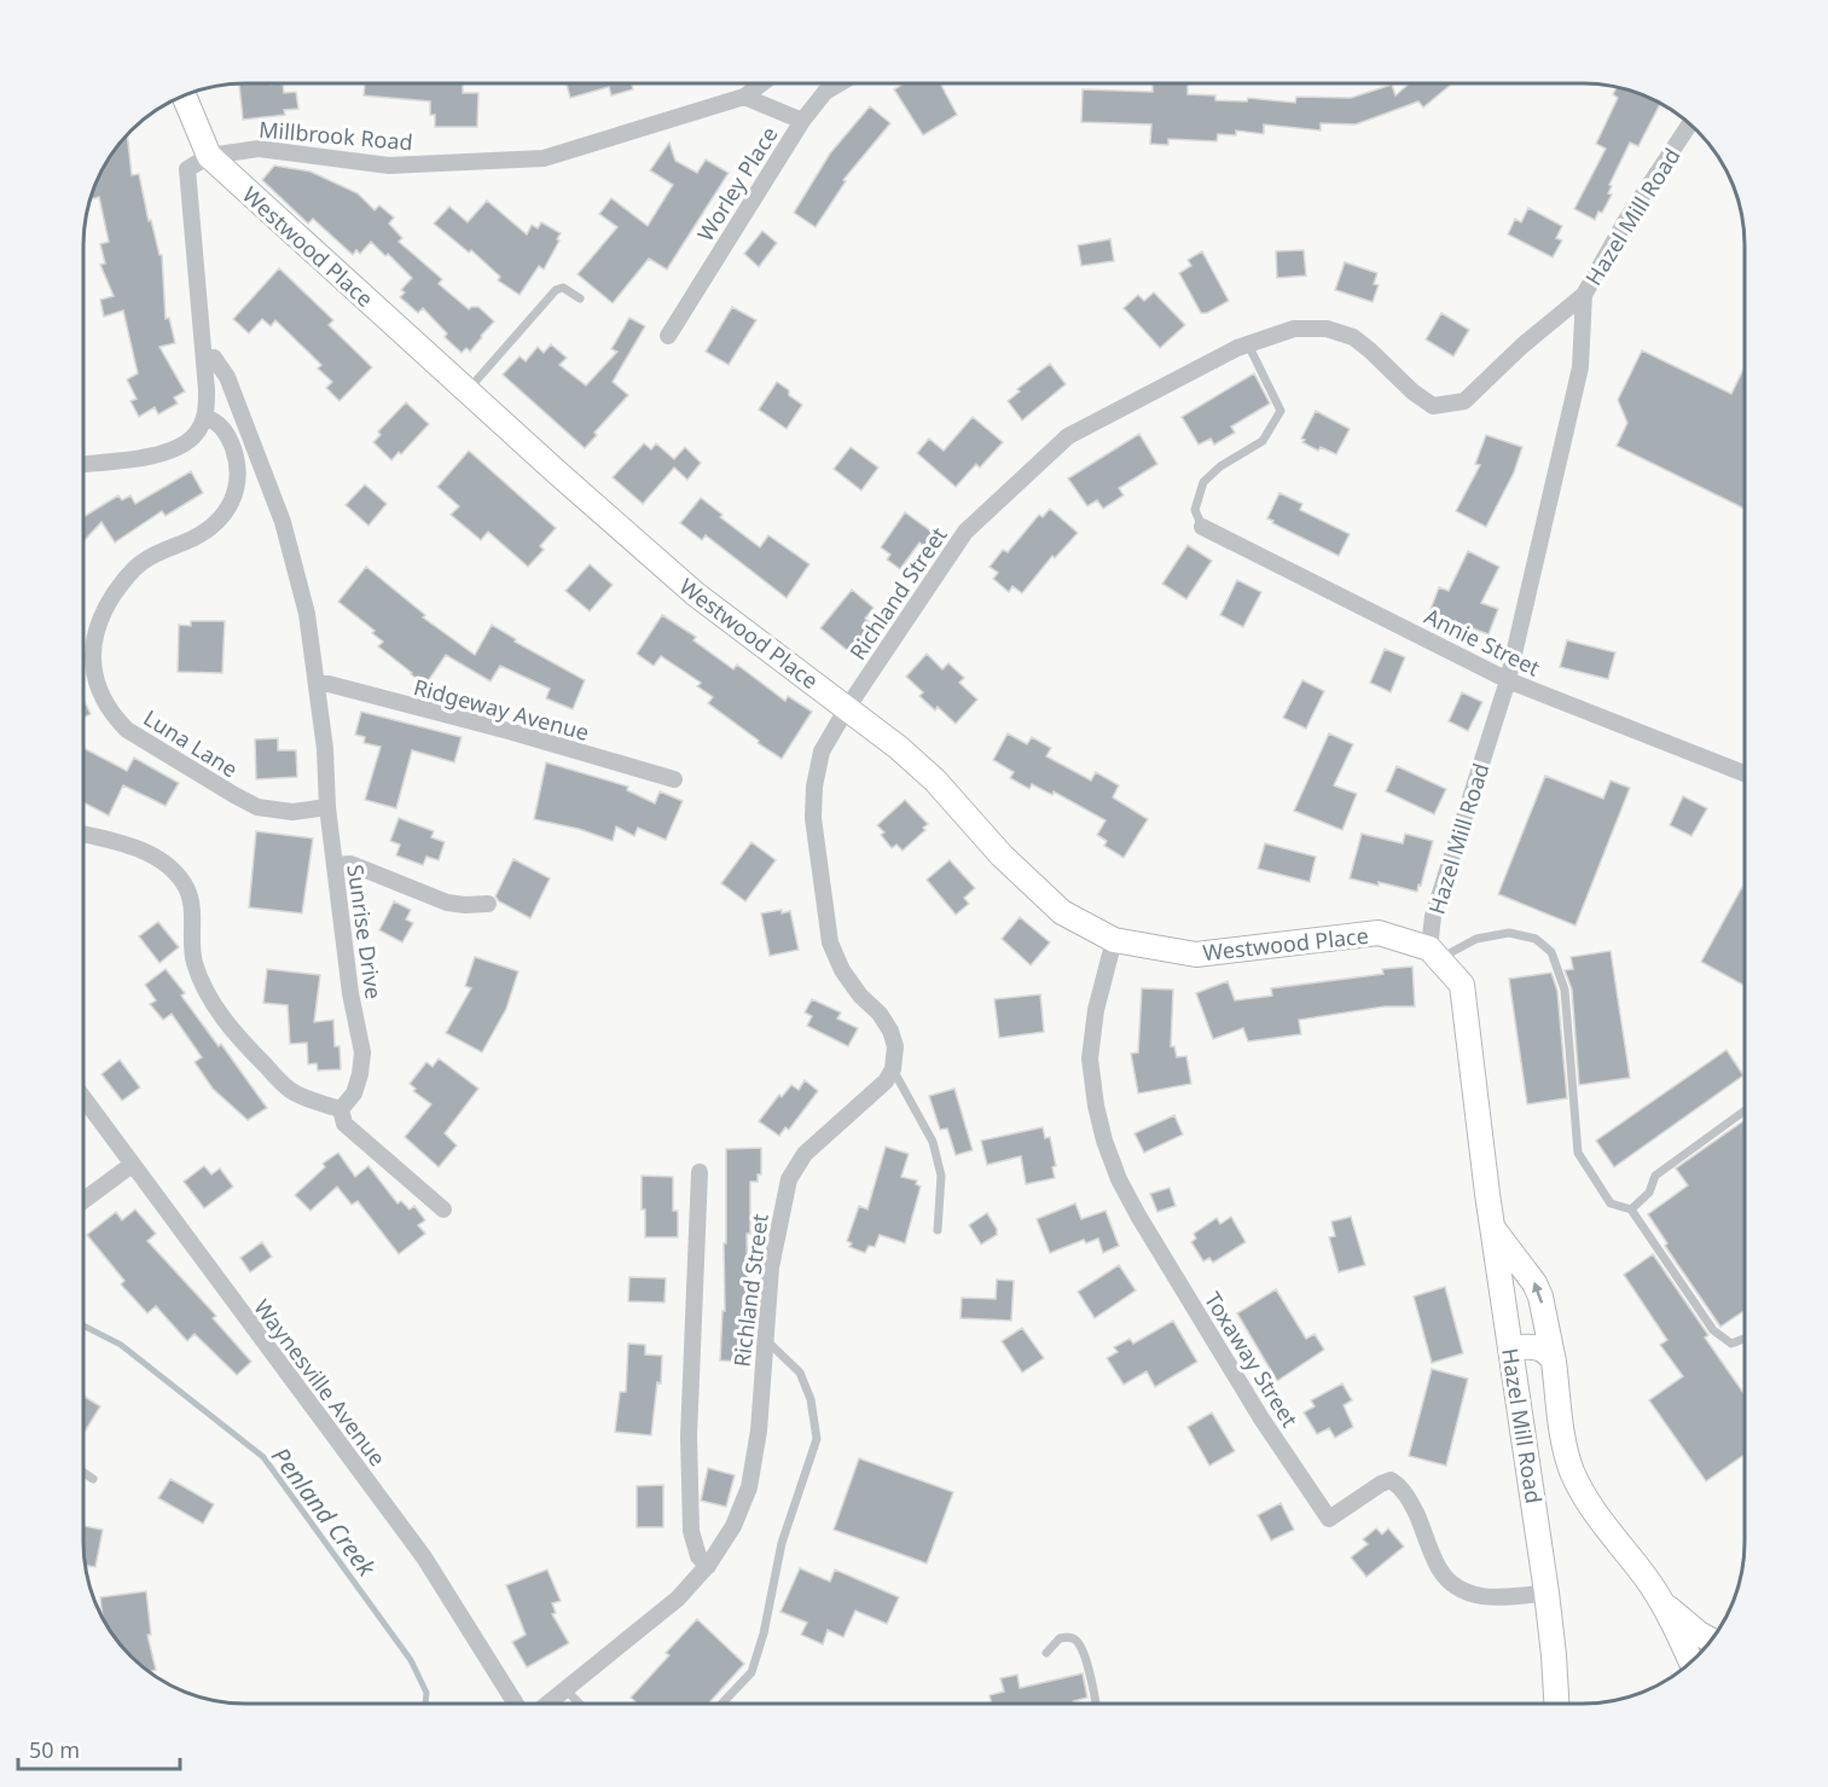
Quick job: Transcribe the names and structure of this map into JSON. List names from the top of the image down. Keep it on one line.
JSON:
{"streets":{"street":["Millbrook Road","Worley Place","Hazel Mill Road","Westwood Place","Richland Street","Annie Street","Ridgeway Avenue","Luna Lane","Sunrise Drive","Toxaway Street","Waynesville Avenue"]},"crossings":[["Millbrook Road","Westwood Place"],["Hazel Mill Road","Westwood Place"],["Hazel Mill Road","Richland Street"],["Hazel Mill Road","Annie Street"],["Hazel Mill Road","Toxaway Street"],["Westwood Place","Richland Street"],["Westwood Place","Toxaway Street"],["Ridgeway Avenue","Sunrise Drive"],["Luna Lane","Sunrise Drive"]],"water":["Penland Creek"],"scale_bar":"50 m"}
